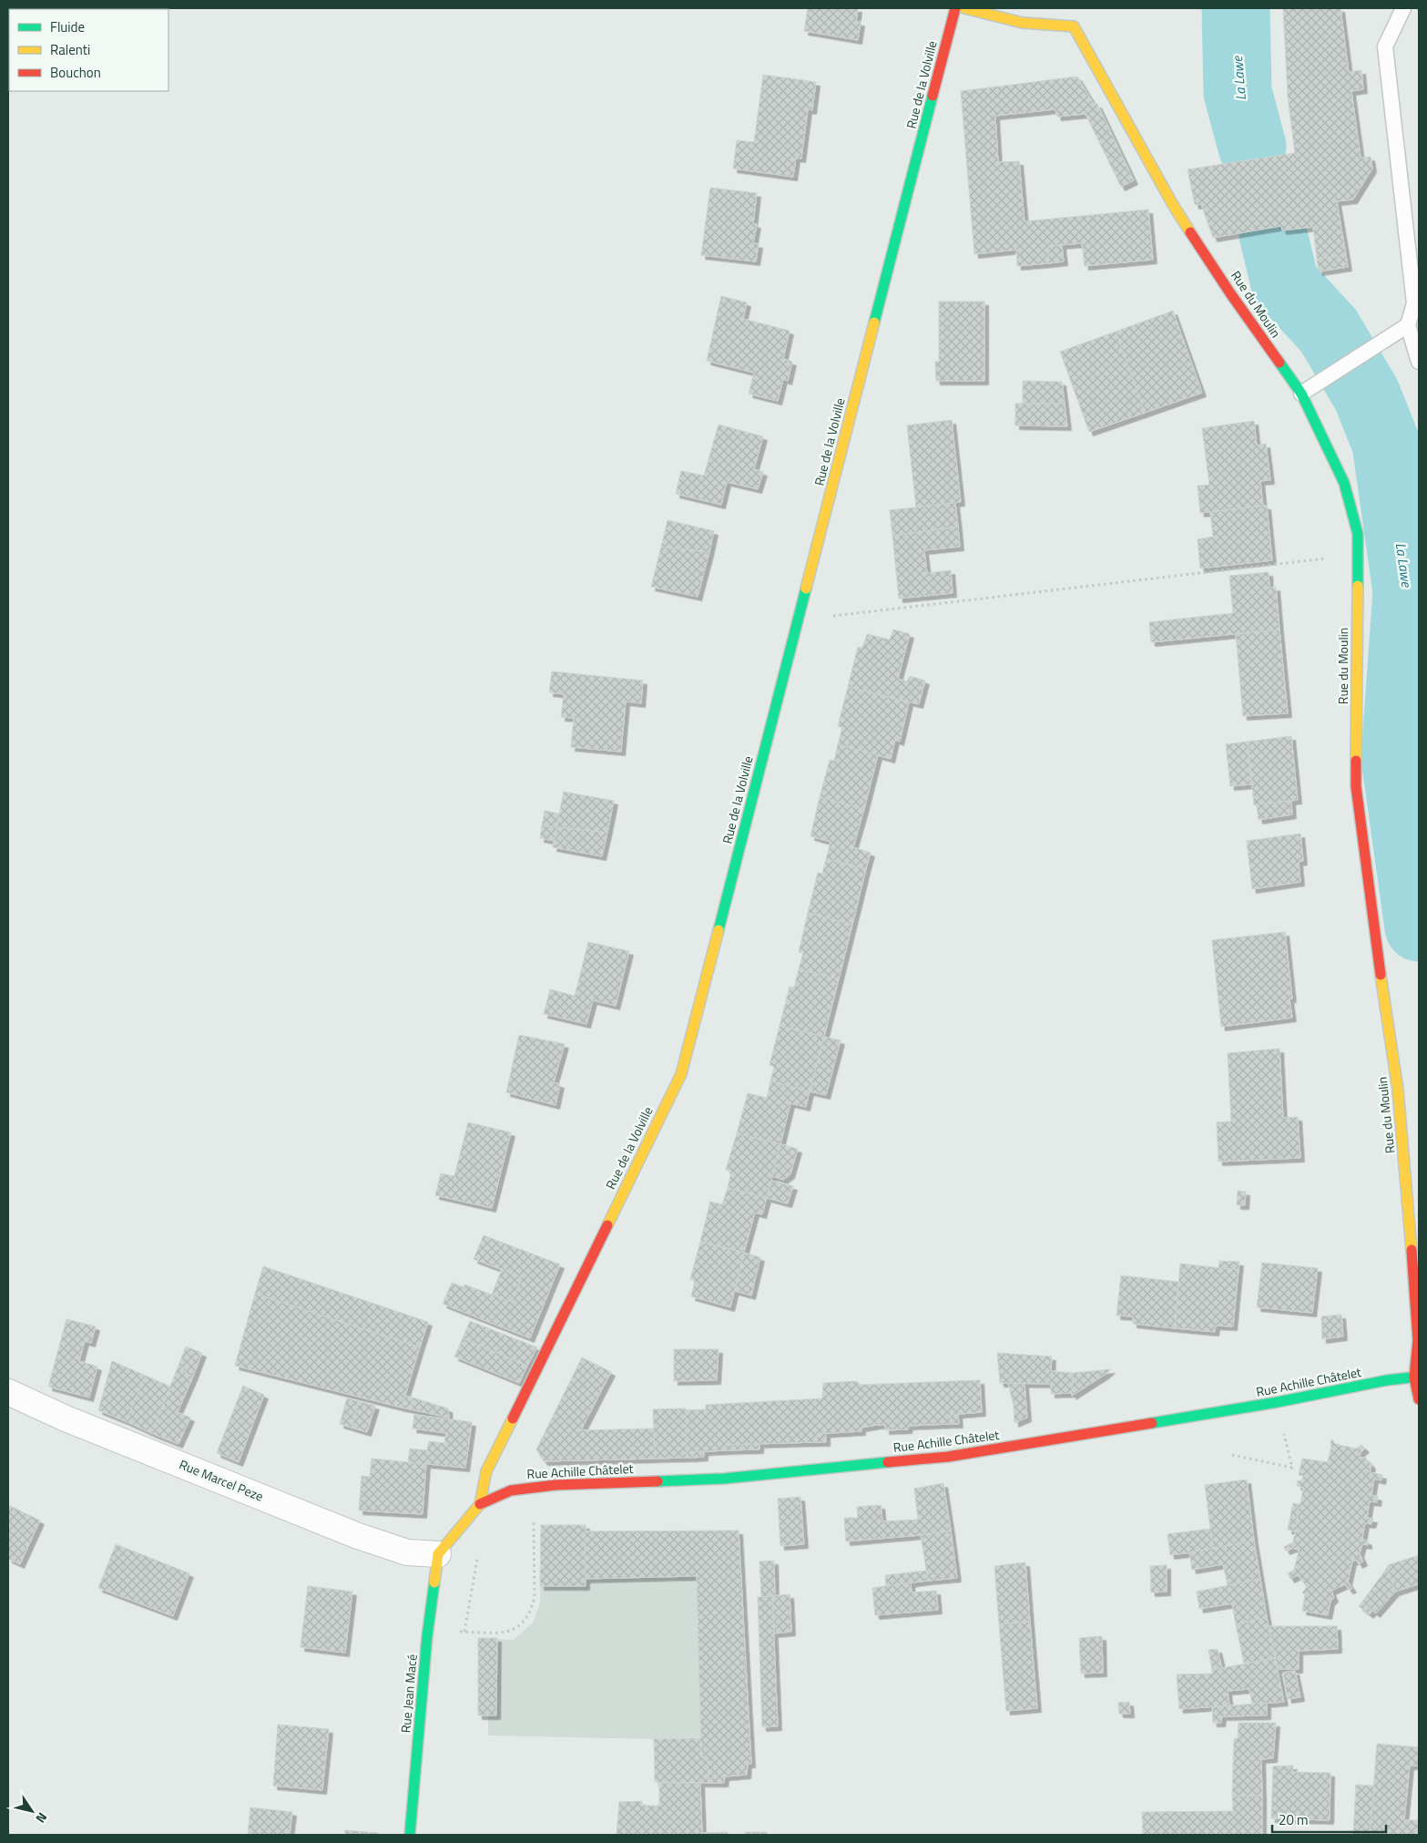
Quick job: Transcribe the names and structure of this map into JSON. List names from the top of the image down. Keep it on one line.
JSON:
{"streets":{"street":["Rue de la Volville","Rue du Moulin","Rue Achille Châtelet","Rue Marcel Peze","Rue Jean Macé"]},"crossings":[["Rue de la Volville","Rue Achille Châtelet"],["Rue de la Volville","Rue Marcel Peze"],["Rue de la Volville","Rue Jean Macé"],["Rue du Moulin","Rue Achille Châtelet"],["Rue Marcel Peze","Rue Jean Macé"]],"water":["La Lawe"],"legend":["Fluide","Ralenti","Bouchon"],"scale_bar":"20 m","north":"bottom right"}
